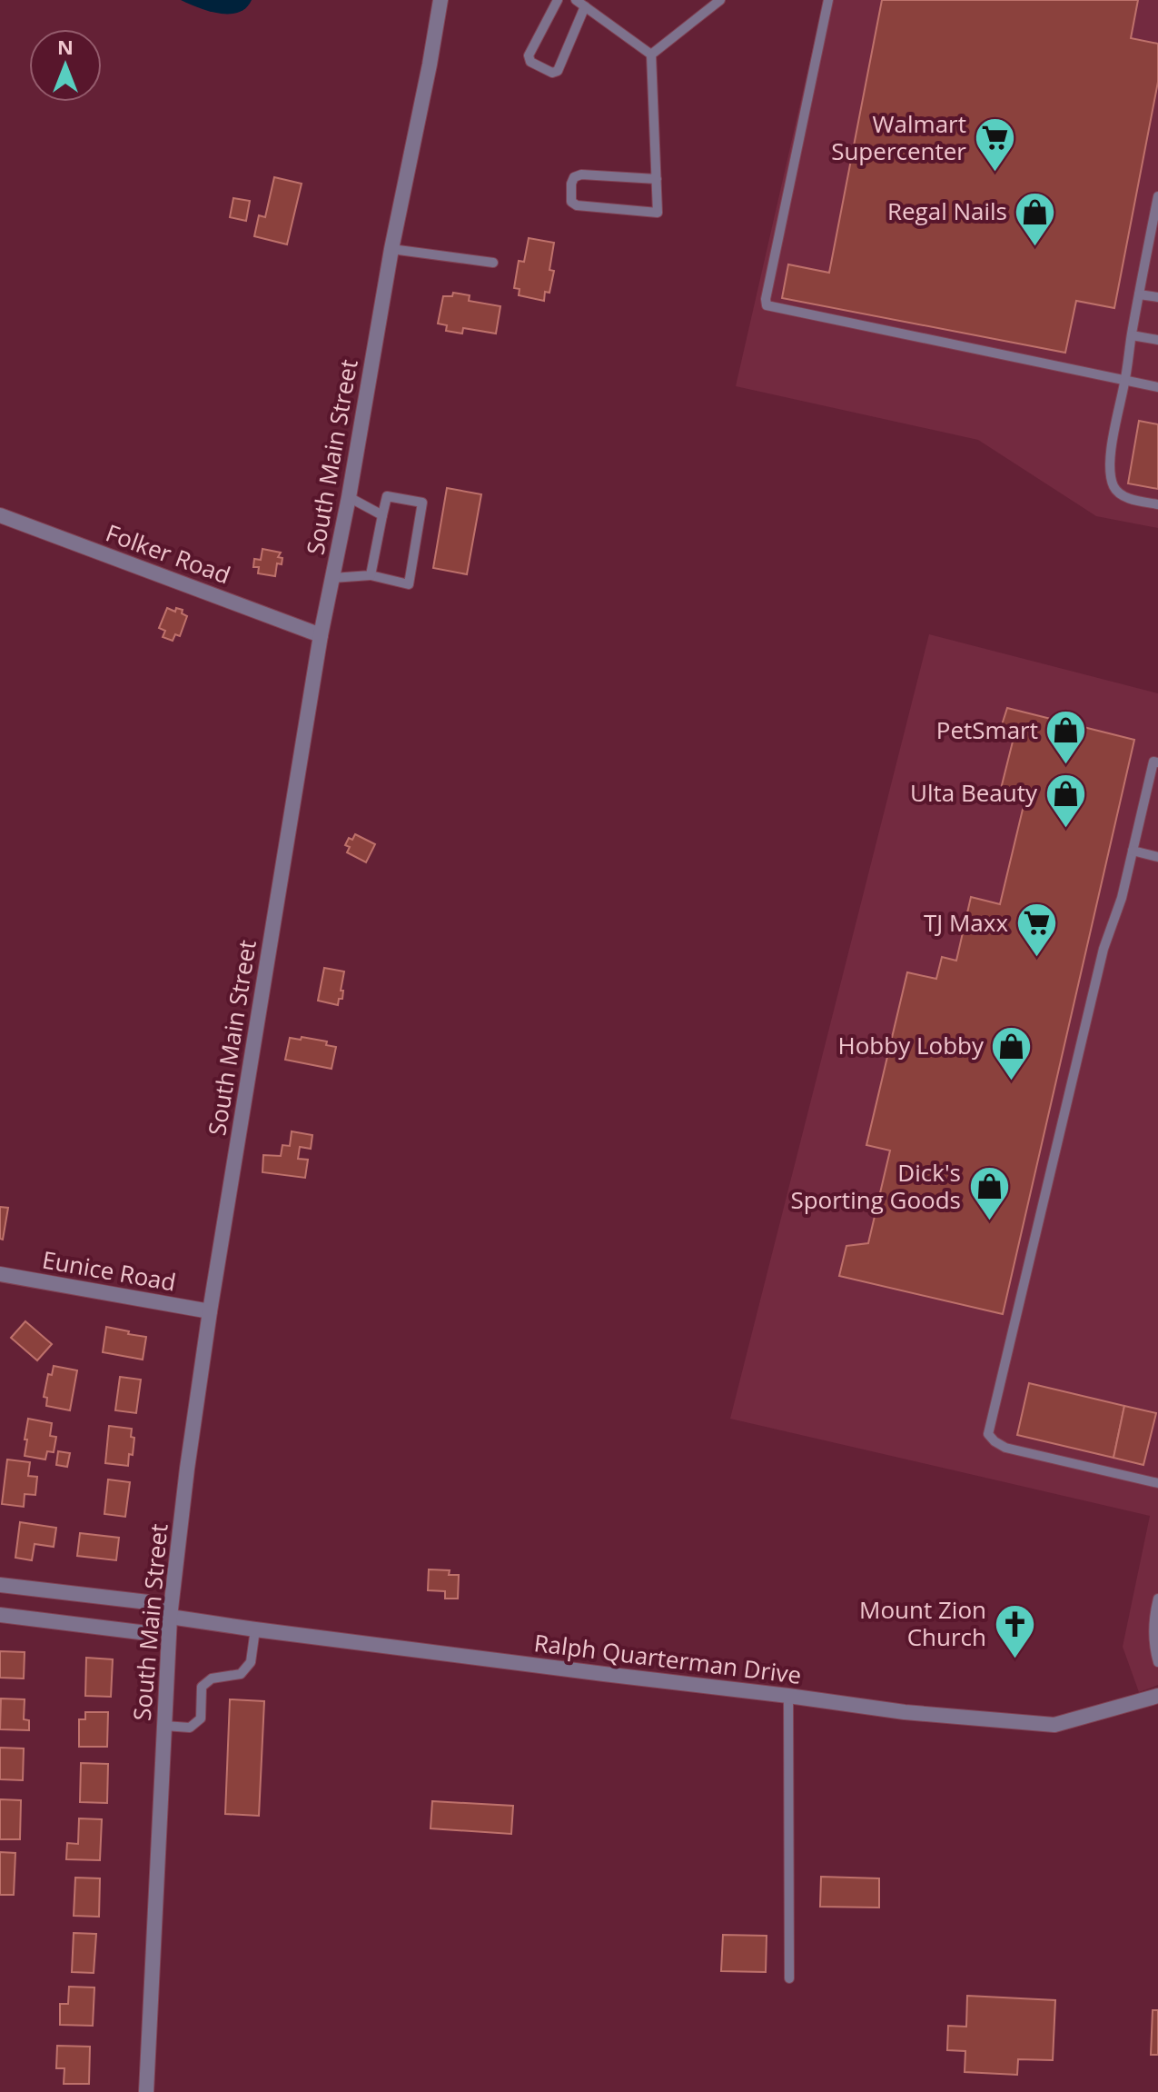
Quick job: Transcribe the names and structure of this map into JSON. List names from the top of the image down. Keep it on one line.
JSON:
{"streets":{"street":["South Main Street","Folker Road","Eunice Road","Ralph Quarterman Drive"]},"crossings":[["South Main Street","Folker Road"],["South Main Street","Eunice Road"],["South Main Street","Ralph Quarterman Drive"]],"places":{"supermarket":["Walmart Supercenter","TJ Maxx"],"shop":["Regal Nails","PetSmart","Ulta Beauty","Hobby Lobby","Dick's Sporting Goods"],"church":["Mount Zion Church"]},"north":"top"}
